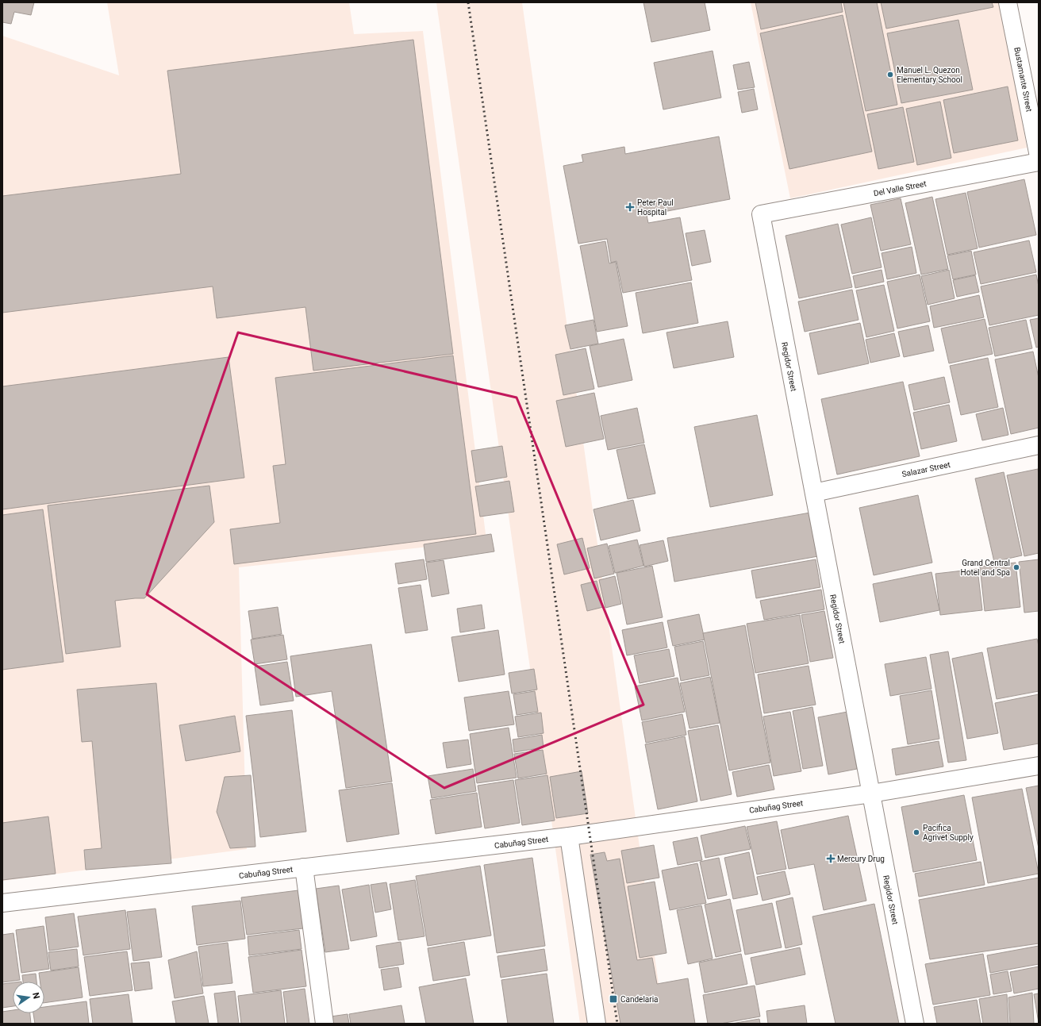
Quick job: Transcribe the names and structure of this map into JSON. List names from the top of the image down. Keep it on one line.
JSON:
{"streets":{"street":["Bustamante Street","Del Valle Street","Regidor Street","Salazar Street","Cabuñag Street"]},"crossings":[["Del Valle Street","Regidor Street"],["Regidor Street","Salazar Street"],["Regidor Street","Cabuñag Street"]],"places":{"other":["Manuel L. Quezon Elementary School","Grand Central Hotel and Spa","Pacifica Agrivet Supply"],"health":["Peter Paul Hospital","Mercury Drug"],"transit":["Candelaria"]},"north":"right"}
